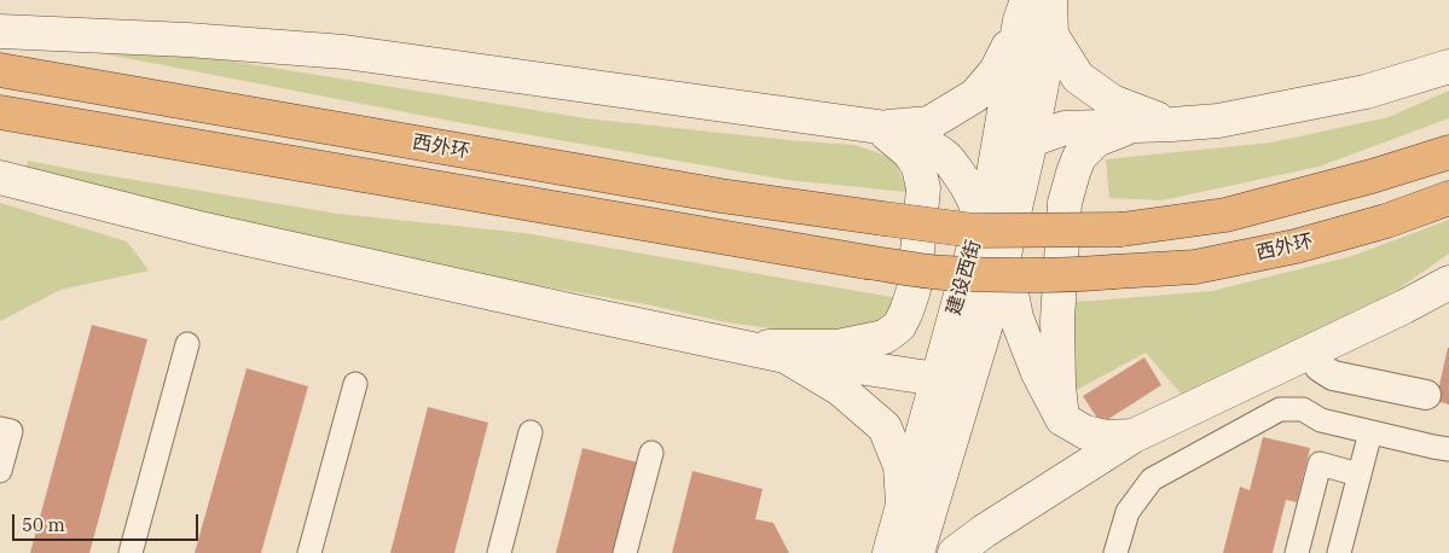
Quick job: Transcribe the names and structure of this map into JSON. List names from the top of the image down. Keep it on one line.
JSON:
{"streets":{"highway":["西外环"],"main road":["建设西街"]},"scale_bar":"50 m"}
